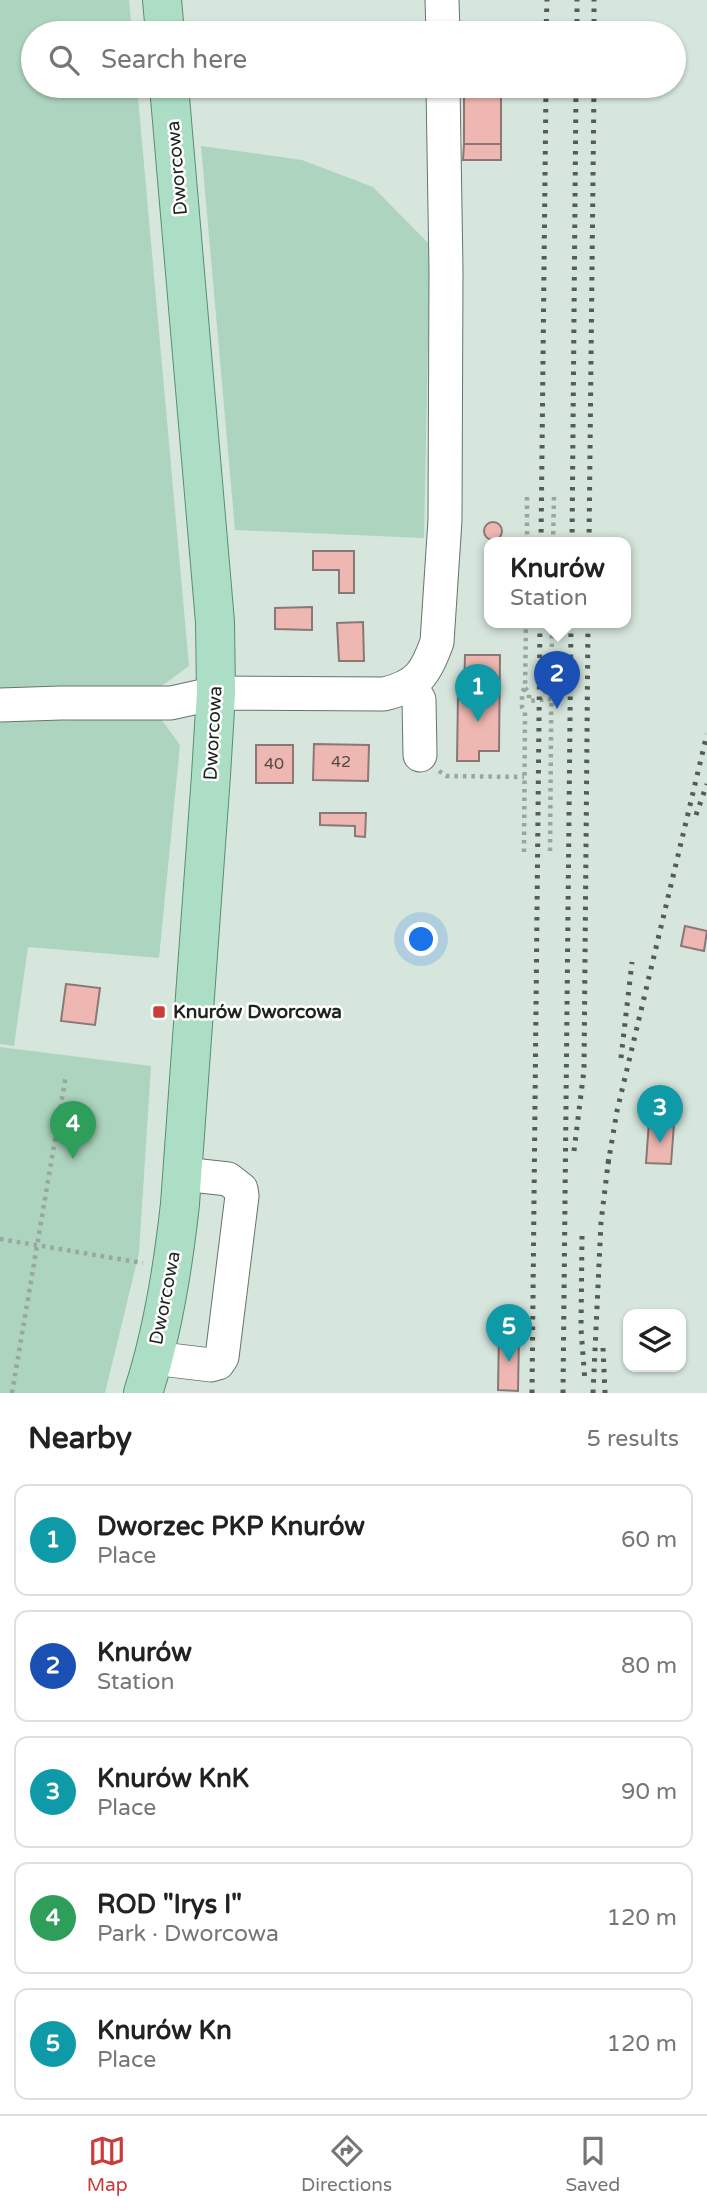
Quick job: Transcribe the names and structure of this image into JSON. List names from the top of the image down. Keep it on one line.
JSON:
{"streets":{"main road":["Dworcowa"]},"places":{"transit":["Knurów Dworcowa"]},"house_numbers":["42","40"],"page":{"search":"Search here","popup":["Knurów","Station"],"pins":["2","1","3","4","5"],"heading":["Nearby","5 results"],"list":[{"mark":"1","name":"Dworzec PKP Knurów","note":"Place","value":"60 m"},{"mark":"2","name":"Knurów","note":"Station","value":"80 m"},{"mark":"3","name":"Knurów KnK","note":"Place","value":"90 m"},{"mark":"4","name":"ROD \"Irys I\"","note":"Park · Dworcowa","value":"120 m"},{"mark":"5","name":"Knurów Kn","note":"Place","value":"120 m"}],"nav":["Map","Directions","Saved"]}}
